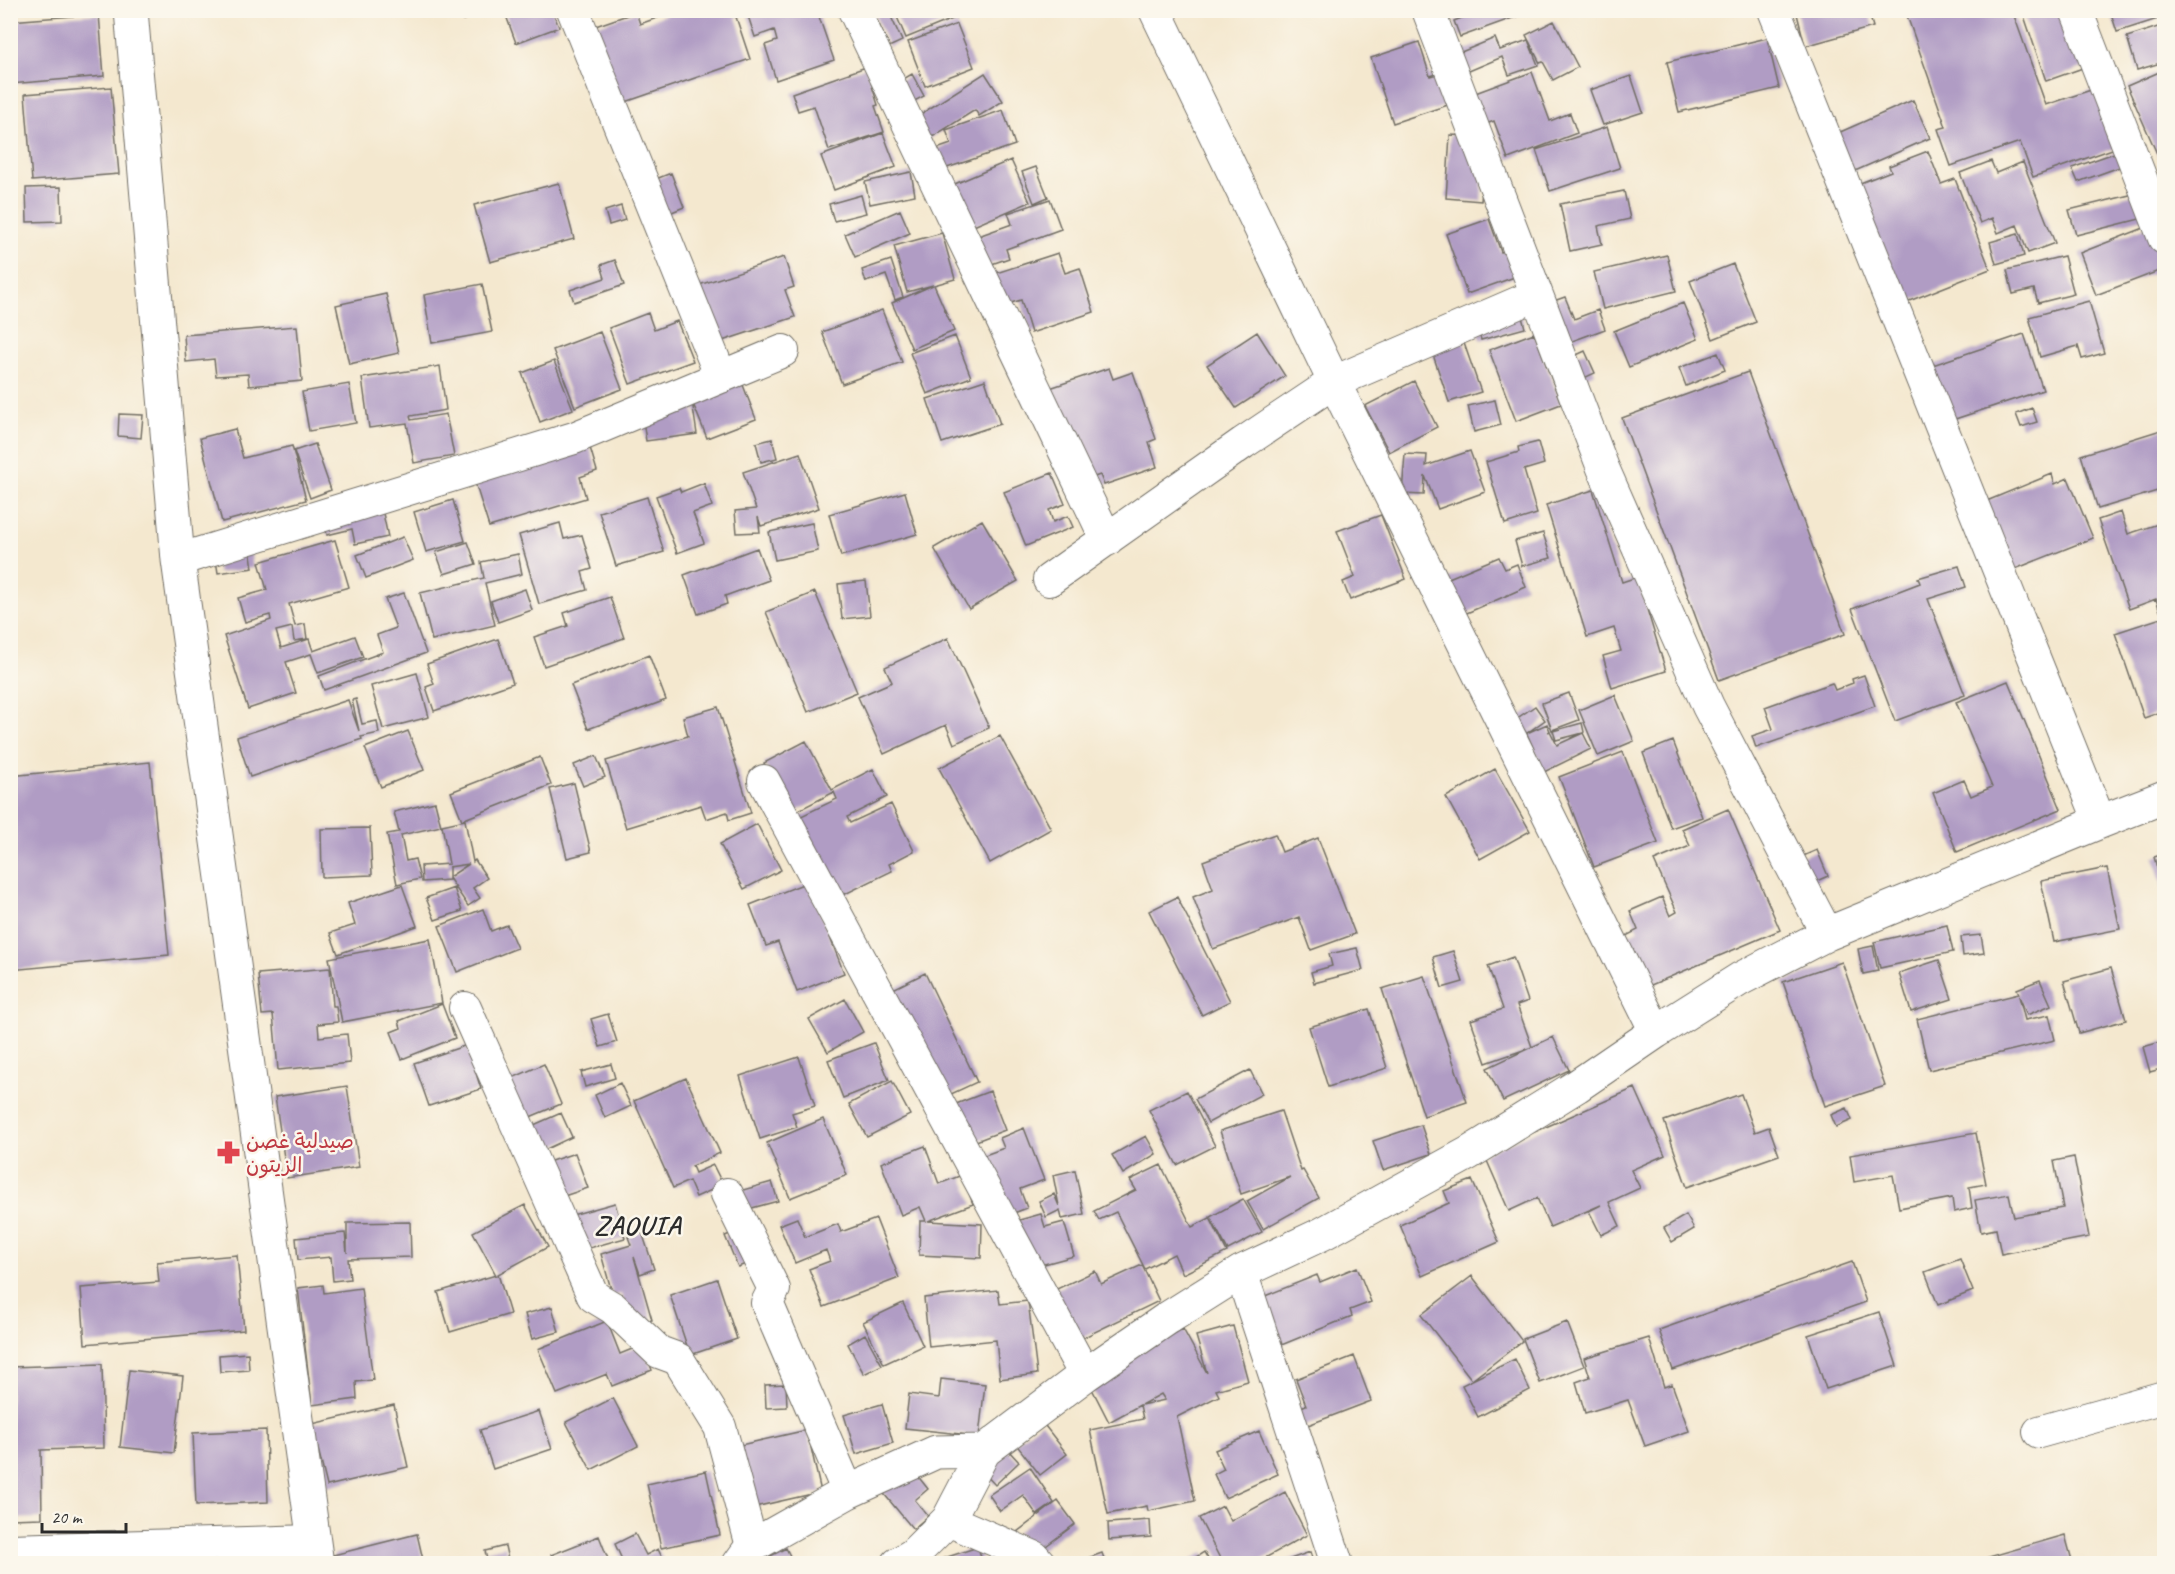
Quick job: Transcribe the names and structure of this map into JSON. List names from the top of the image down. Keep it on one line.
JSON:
{"districts":["ZAOUIA"],"places":{"pharmacy":["صيدلية غصن الزيتون"]},"scale_bar":"20 m"}
